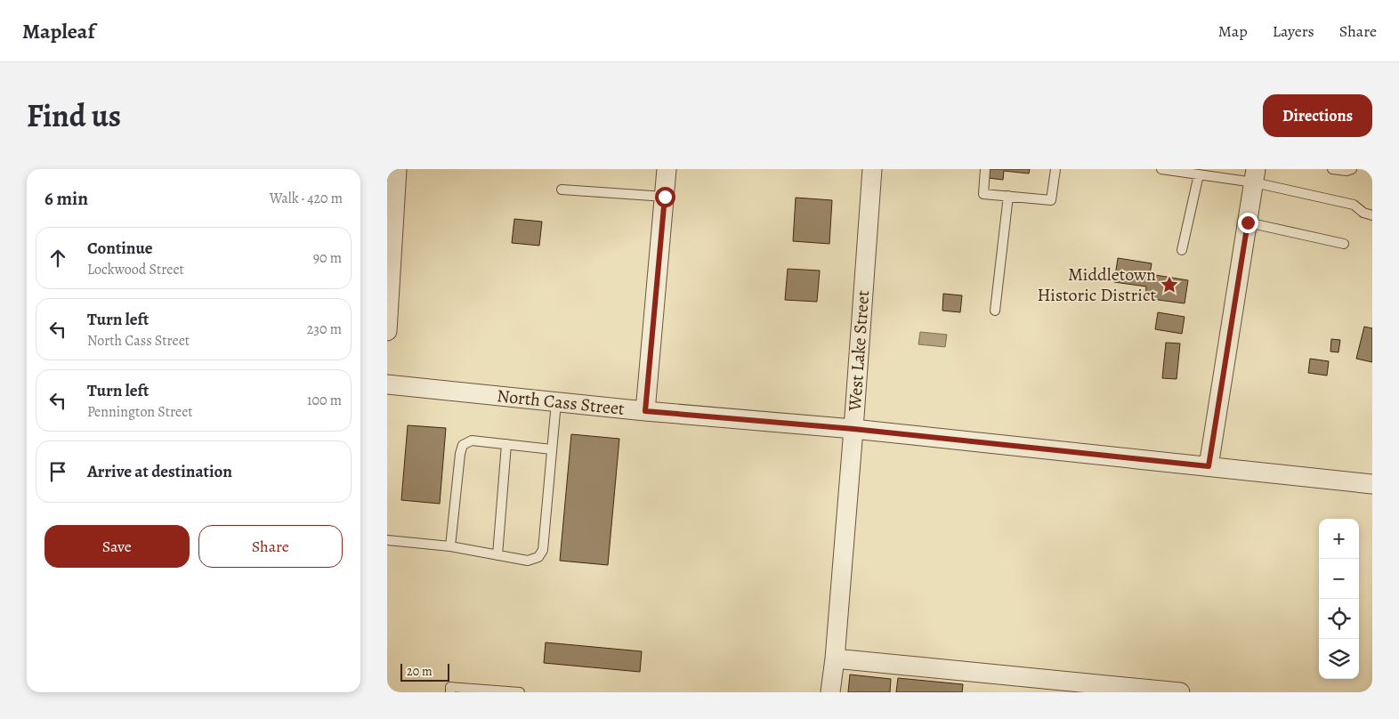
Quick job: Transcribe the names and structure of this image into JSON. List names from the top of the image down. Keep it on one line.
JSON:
{"streets":{"street":["West Lake Street","North Cass Street"]},"crossings":[["West Lake Street","North Cass Street"]],"places":{"place":["Middletown Historic District"]},"scale_bar":"20 m","page":{"header":"Mapleaf","nav":["Map","Layers","Share"],"title":"Find us","buttons":["Directions",["Save","Share"]],"heading":["6 min","Walk · 420 m"],"list":[["Continue","Lockwood Street","90 m"],["Turn left","North Cass Street","230 m"],["Turn left","Pennington Street","100 m"],"Arrive at destination"],"map_buttons":["+","−"],"scale":"20 m"}}
